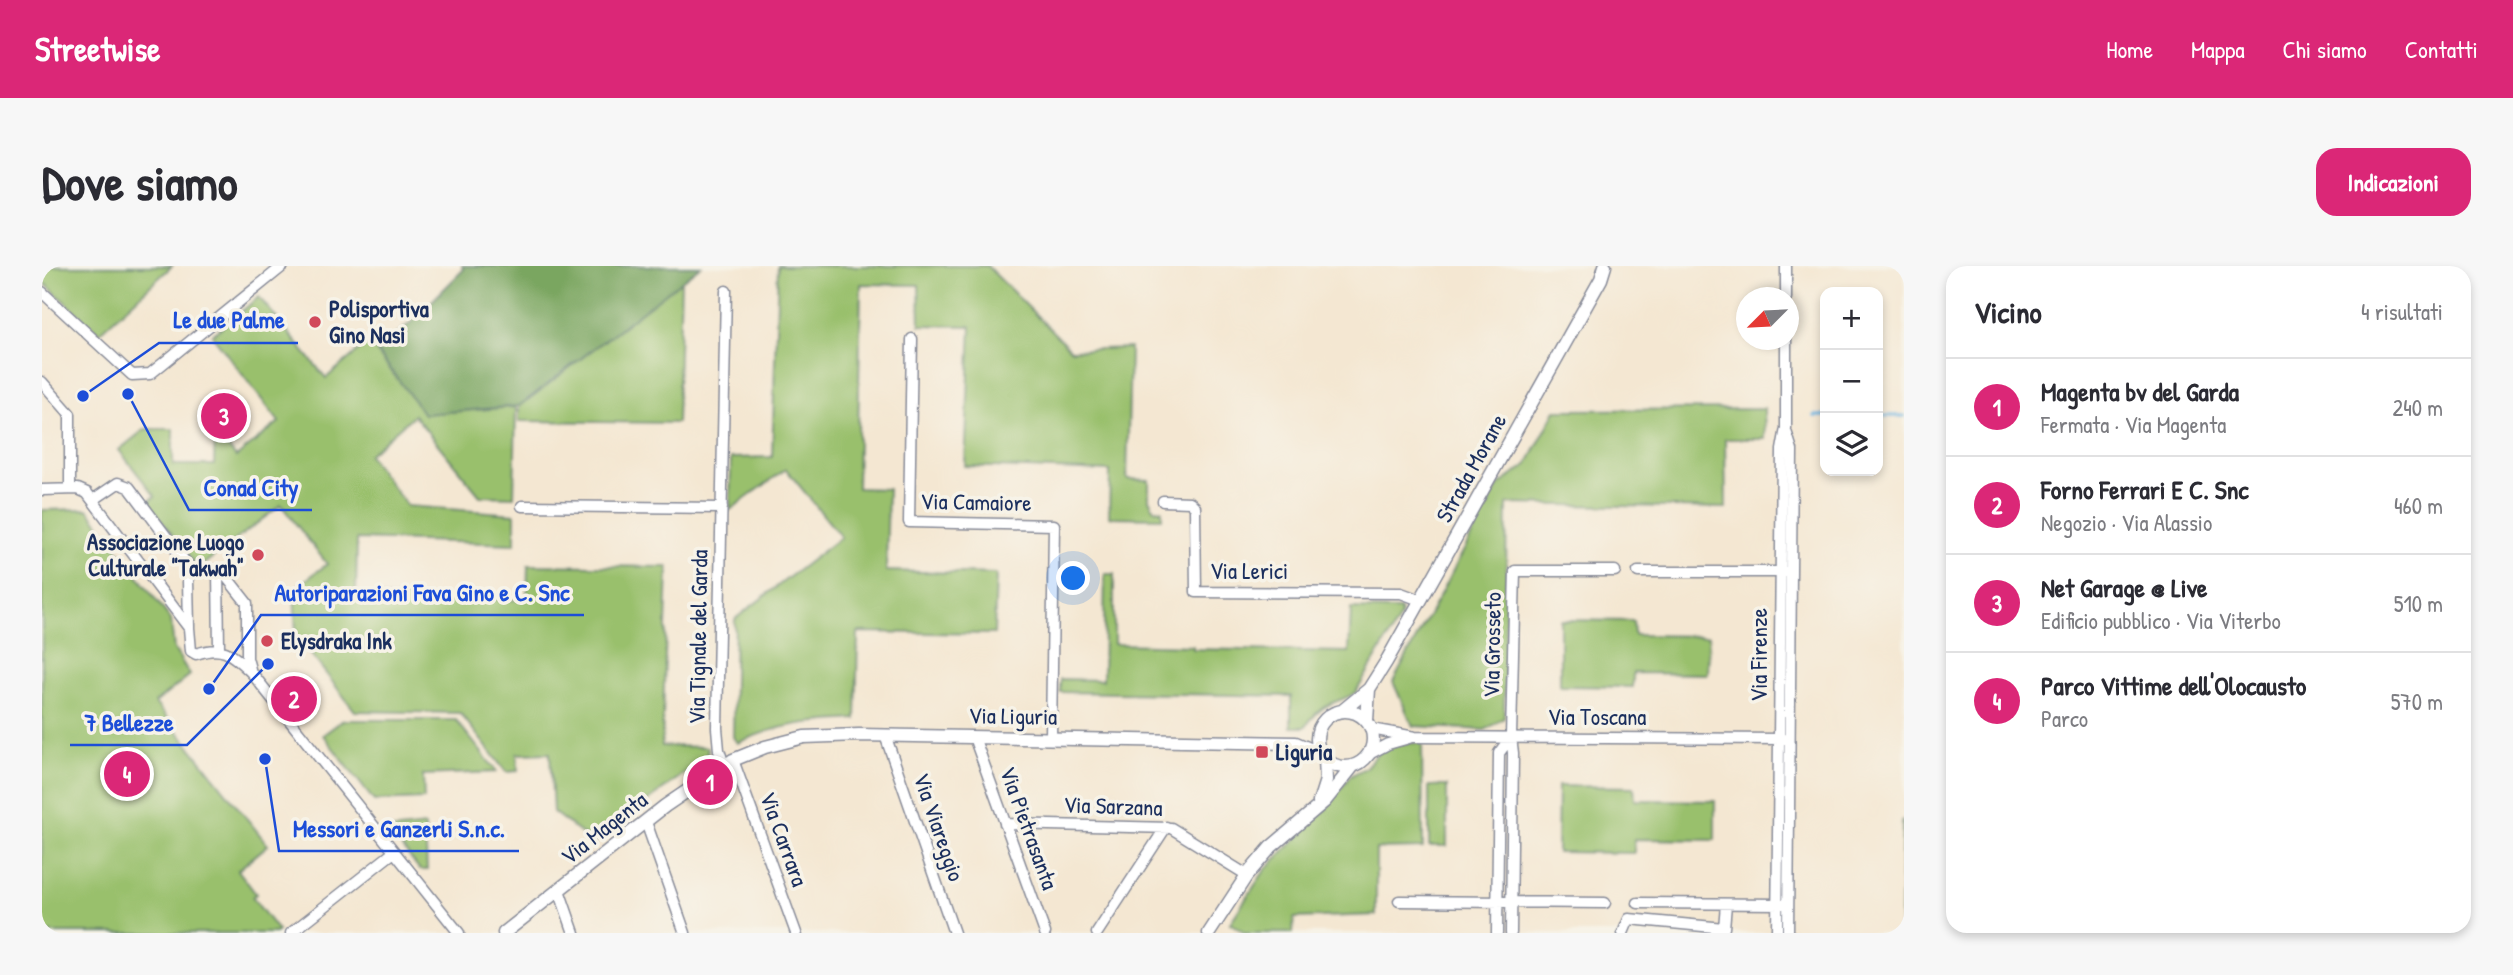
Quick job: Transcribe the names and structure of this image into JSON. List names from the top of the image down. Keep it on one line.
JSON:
{"streets":{"street":["Strada Morane","Via Camaiore","Via Lerici","Via Tignale del Garda","Via Grosseto","Via Firenze","Via Liguria","Via Toscana","Via Sarzana","Via Viareggio","Via Magenta","Via Pietrasanta","Via Carrara"]},"crossings":[["Strada Morane","Via Lerici"],["Strada Morane","Via Liguria"],["Strada Morane","Via Toscana"],["Via Camaiore","Via Liguria"],["Via Tignale del Garda","Via Liguria"],["Via Tignale del Garda","Via Magenta"],["Via Tignale del Garda","Via Carrara"],["Via Grosseto","Via Toscana"],["Via Firenze","Via Toscana"],["Via Liguria","Via Toscana"],["Via Liguria","Via Viareggio"],["Via Liguria","Via Magenta"],["Via Liguria","Via Pietrasanta"],["Via Liguria","Via Carrara"],["Via Sarzana","Via Pietrasanta"],["Via Magenta","Via Carrara"]],"places":{"other":["Polisportiva Gino Nasi","Conad City","Le due Palme","Associazione Luogo Culturale \"Takwah\"","Elysdraka Ink","7 Bellezze","Autoriparazioni Fava Gino e C. Snc","Messori e Ganzerli S.n.c."],"transit":["Liguria"]},"north":"bottom left","page":{"header":"Streetwise","nav":["Home","Mappa","Chi siamo","Contatti"],"buttons":"Indicazioni","title":"Dove siamo","heading":["Vicino","4 risultati"],"map_buttons":["+","−"],"list":[{"mark":"1","name":"Magenta bv del Garda","note":"Fermata · Via Magenta","value":"240 m"},{"mark":"2","name":"Forno Ferrari E C. Snc","note":"Negozio · Via Alassio","value":"460 m"},{"mark":"3","name":"Net Garage @ Live","note":"Edificio pubblico · Via Viterbo","value":"510 m"},{"mark":"4","name":"Parco Vittime dell'Olocausto","note":"Parco","value":"570 m"}],"pins":["3","2","4","1"]}}
